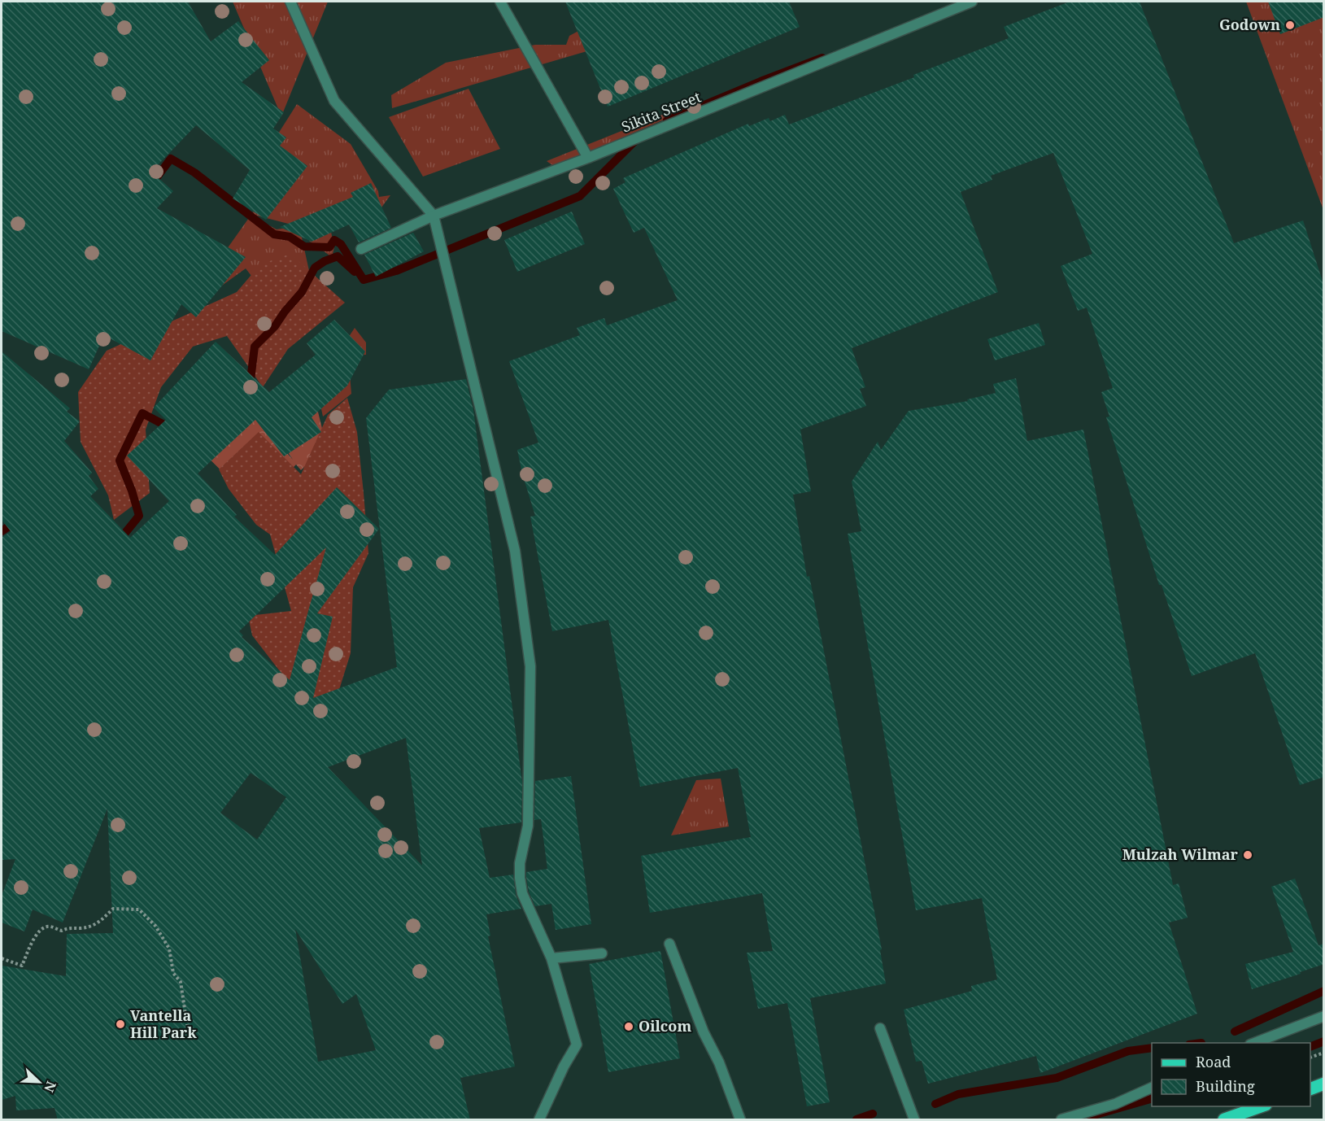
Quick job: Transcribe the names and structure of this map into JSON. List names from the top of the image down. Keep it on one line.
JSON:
{"streets":{"street":["Sikita Street"]},"places":["Godown","Mulzah Wilmar","Vantella Hill Park","Oilcom"],"legend":["Road","Building"],"north":"bottom right"}
